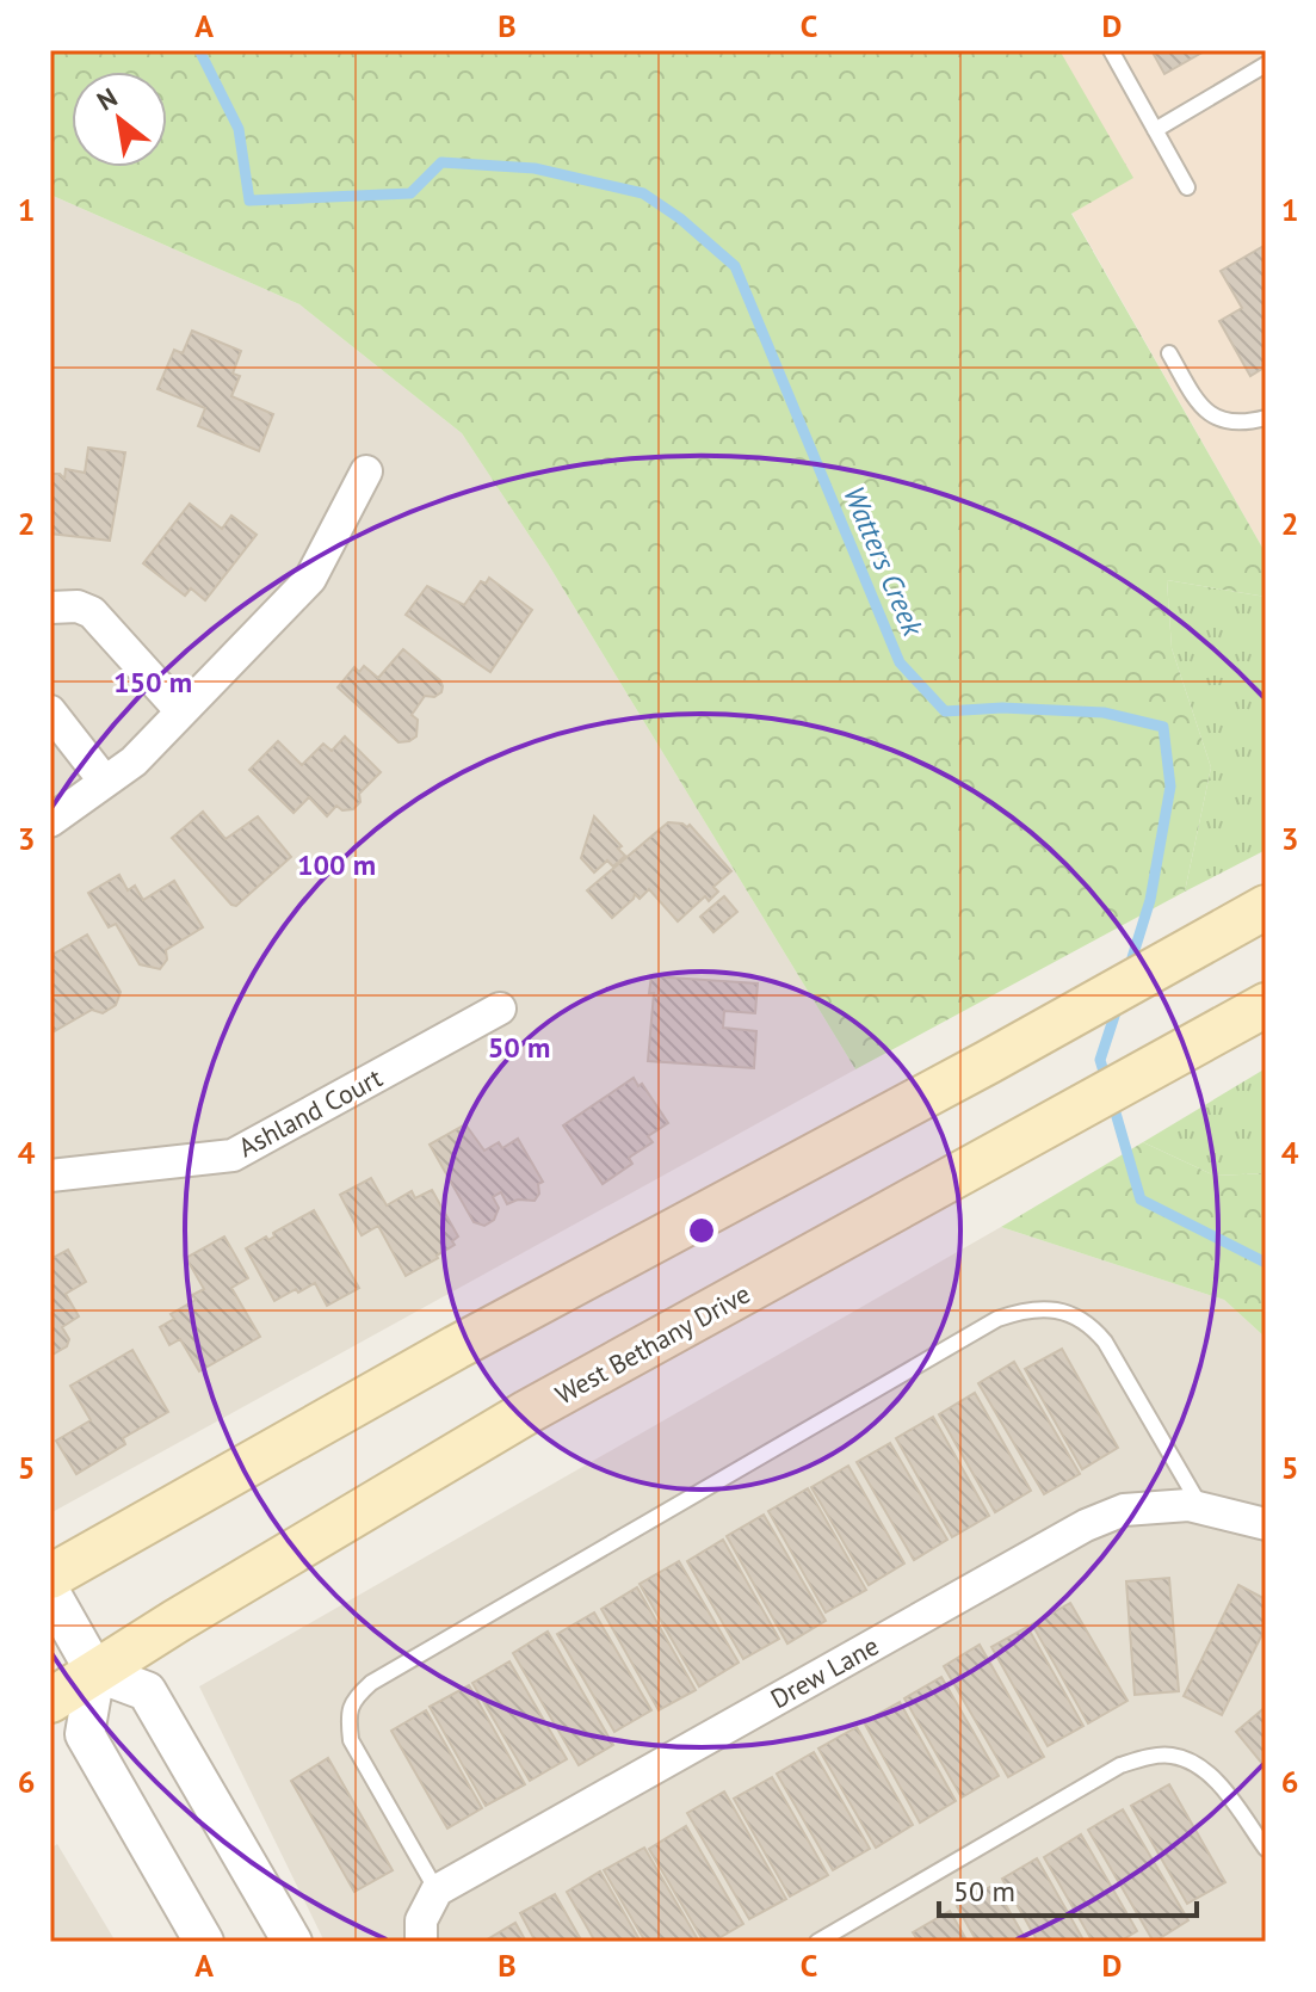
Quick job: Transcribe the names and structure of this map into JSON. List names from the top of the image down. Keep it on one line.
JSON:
{"streets":{"main road":["West Bethany Drive"],"street":["Ashland Court","Drew Lane"]},"water":["Watters Creek"],"scale_bar":"50 m","north":"top left","grid":{"columns":["A","B","C","D"],"rows":["1","2","3","4","5","6"]},"rings":["150 m","100 m","50 m"]}
